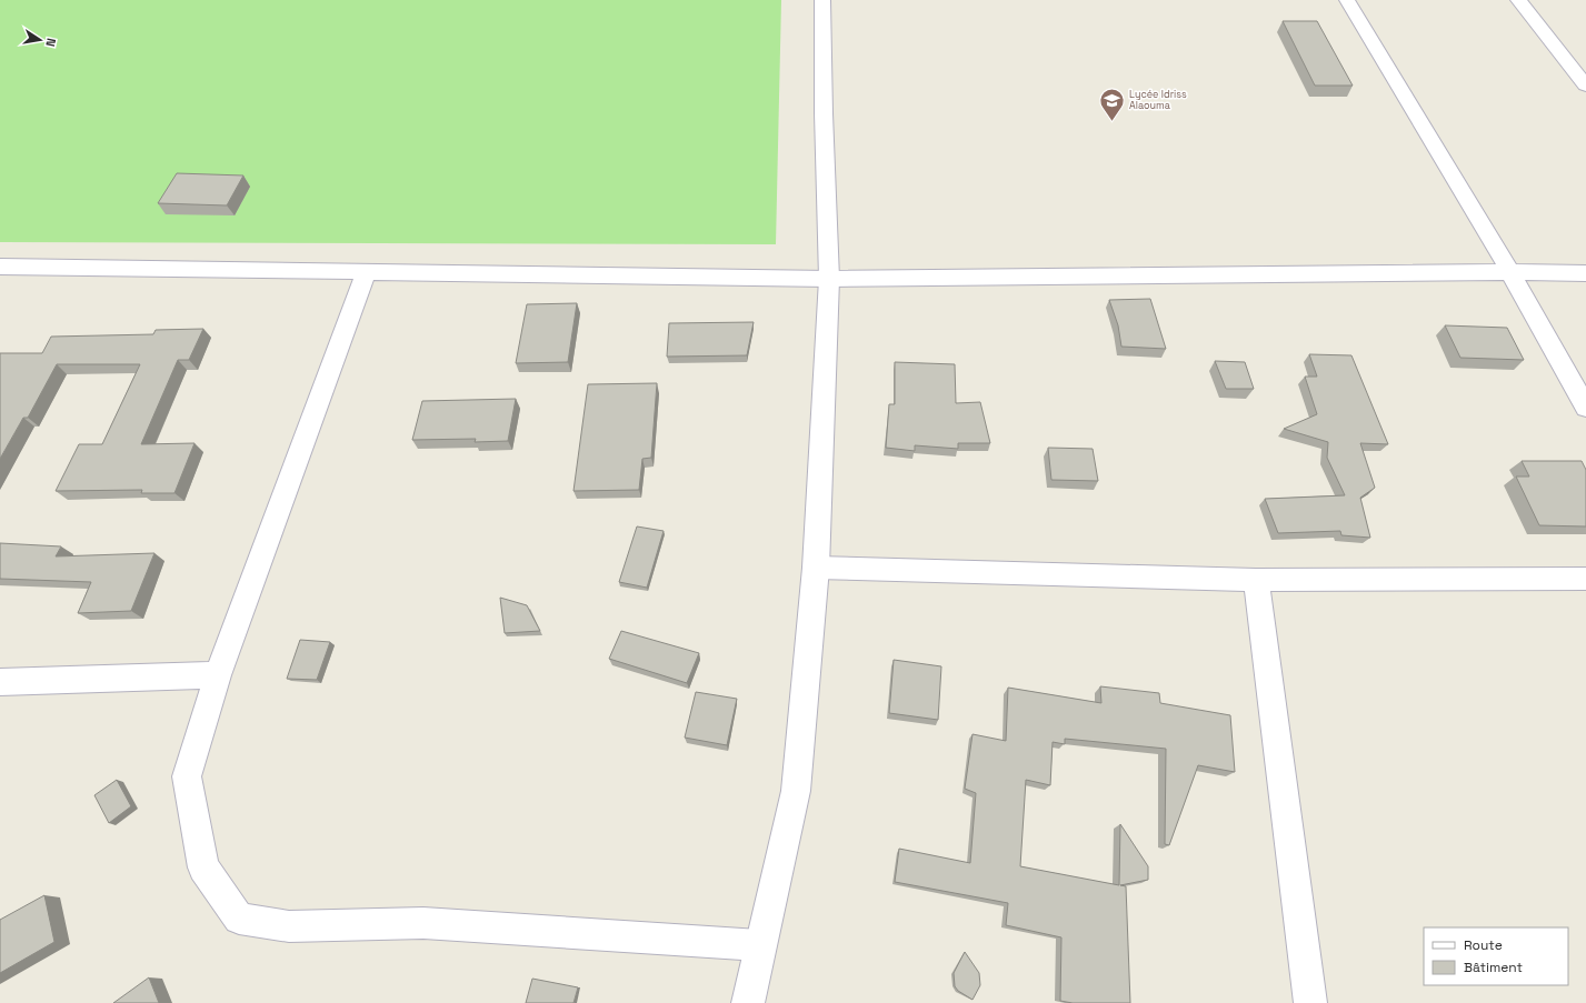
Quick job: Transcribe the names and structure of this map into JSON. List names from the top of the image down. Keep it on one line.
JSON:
{"places":{"school or university":["Lycée Idriss Alaouma"]},"legend":["Route","Bâtiment"],"north":"right"}
